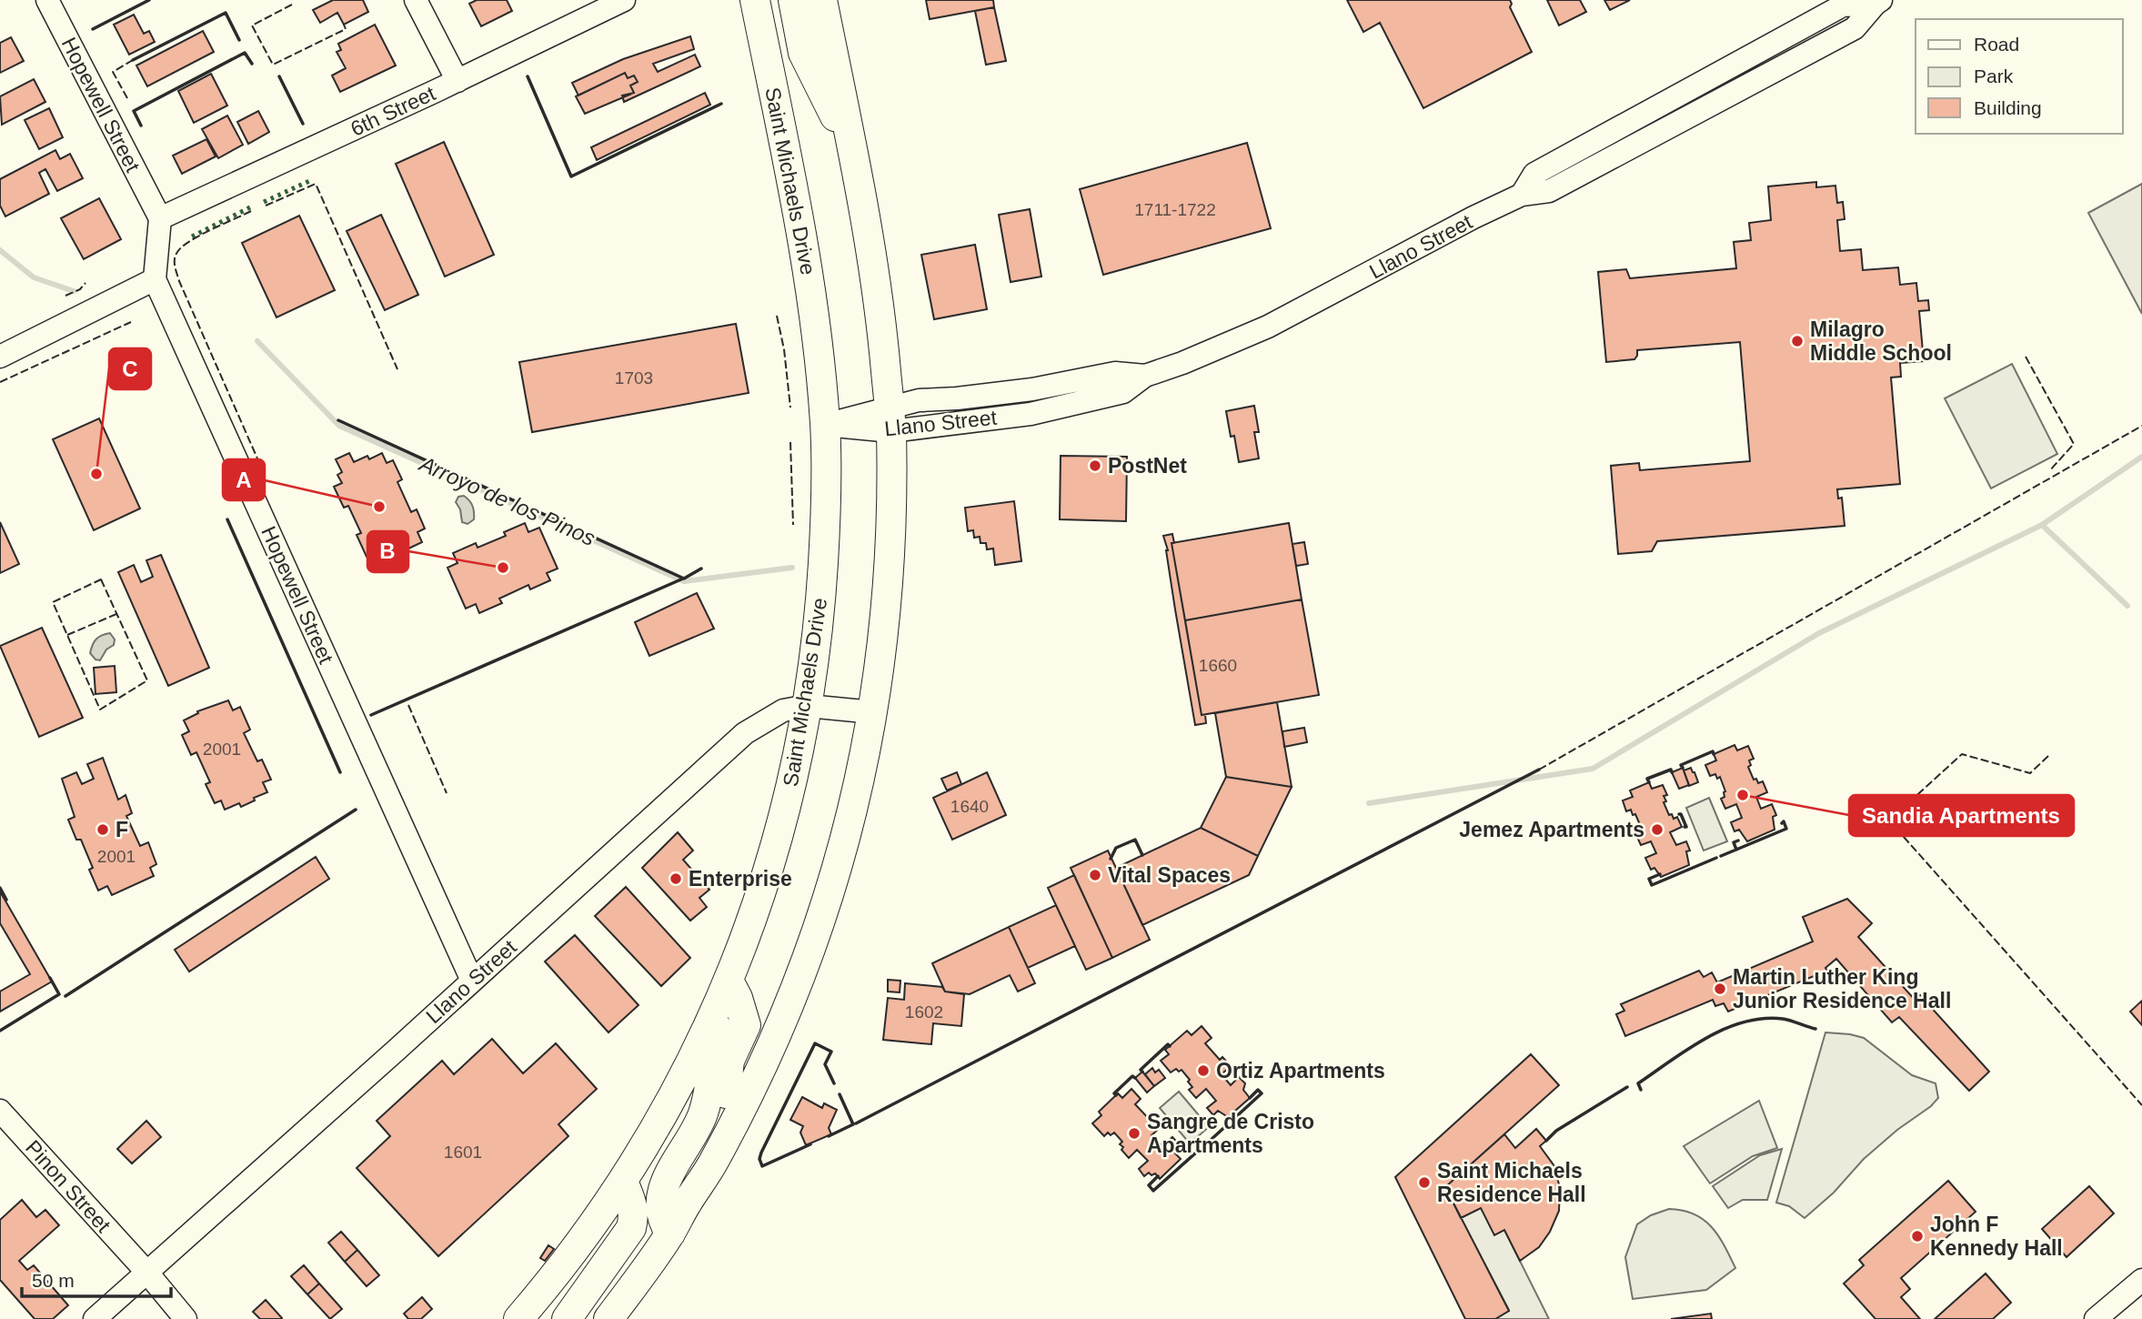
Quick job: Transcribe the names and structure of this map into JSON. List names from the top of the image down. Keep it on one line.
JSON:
{"streets":{"main road":["Saint Michaels Drive"],"street":["Hopewell Street","6th Street","Llano Street","Pinon Street"]},"crossings":[["Hopewell Street","6th Street"],["Hopewell Street","Llano Street"],["Saint Michaels Drive","Llano Street"],["Llano Street","Pinon Street"]],"water":["Arroyo de los Pinos"],"places":["Milagro Middle School","PostNet","C","A","B","Sandia Apartments","F","Jemez Apartments","Vital Spaces","Enterprise","Martin Luther King Junior Residence Hall","Ortiz Apartments","Sangre de Cristo Apartments","Saint Michaels Residence Hall","John F Kennedy Hall"],"house_numbers":["1711-1722","1703","1660","2001","1640","2001","1602","1601"],"legend":["Road","Park","Building"],"scale_bar":"50 m"}
